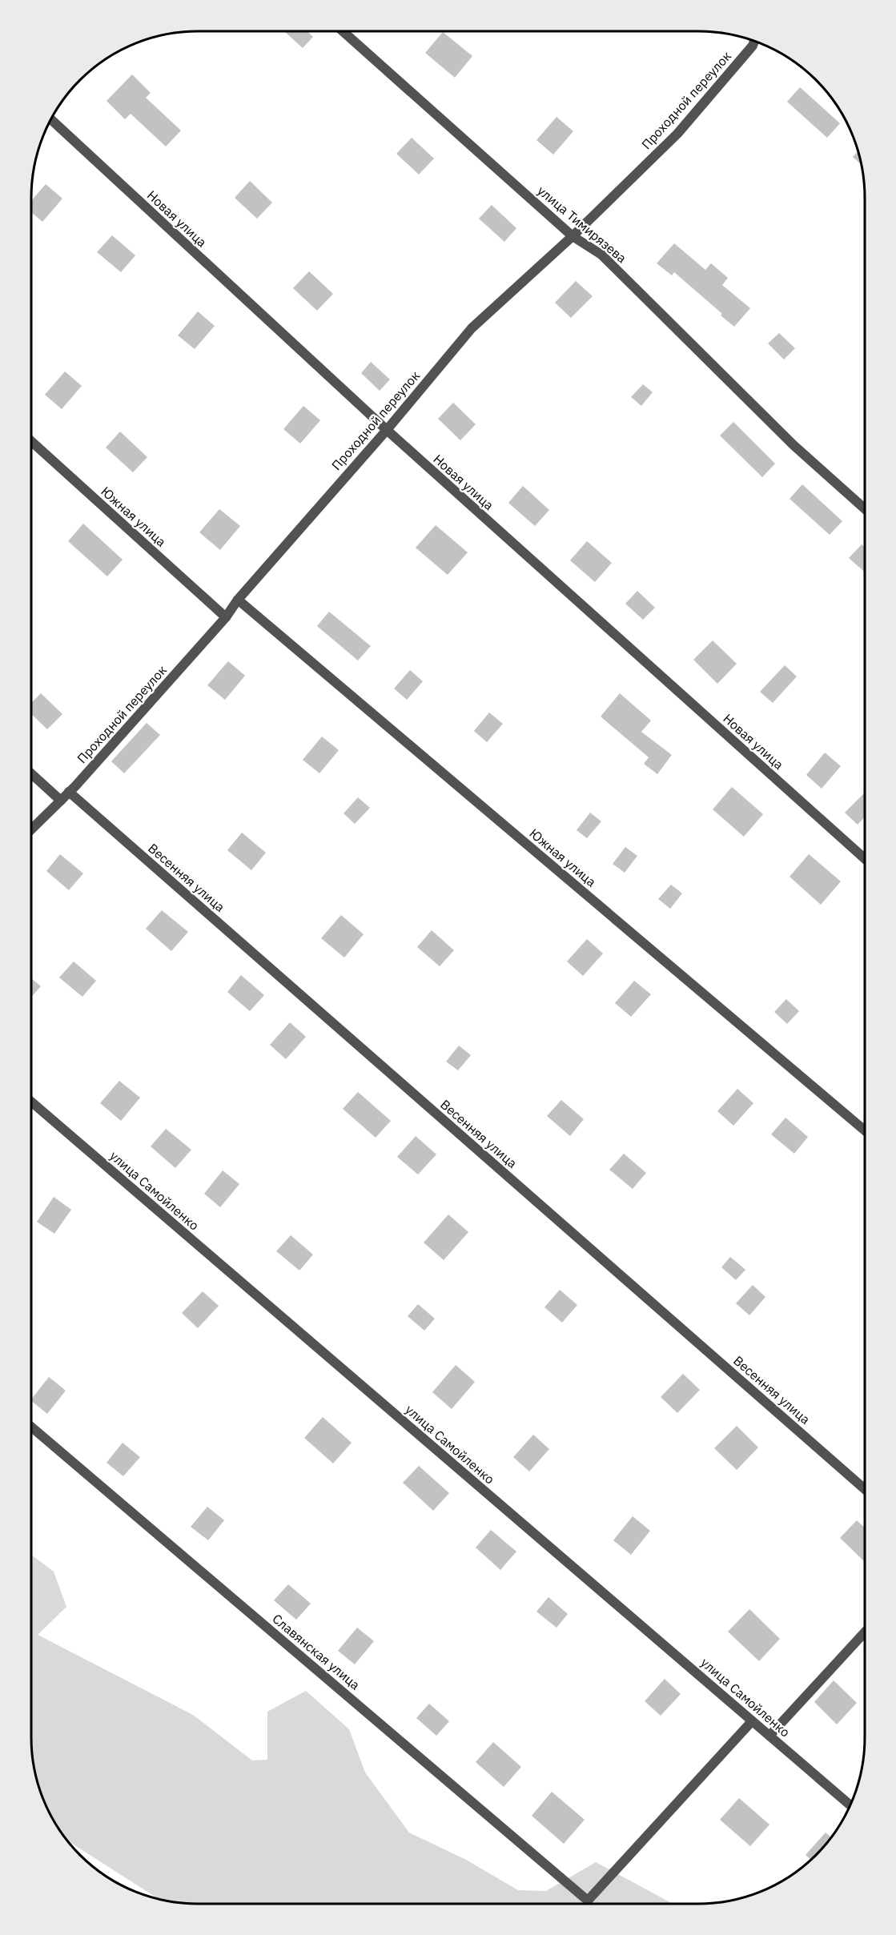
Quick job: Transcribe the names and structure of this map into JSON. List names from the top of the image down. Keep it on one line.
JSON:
{"streets":{"street":["Проходной переулок","Новая улица","улица Тимирязева","Южная улица","Весенняя улица","улица Самойленко","Славянская улица"]},"crossings":[["Проходной переулок","Новая улица"],["Проходной переулок","улица Тимирязева"],["Проходной переулок","Южная улица"],["Проходной переулок","Весенняя улица"],["улица Самойленко","Славянская улица"]]}
